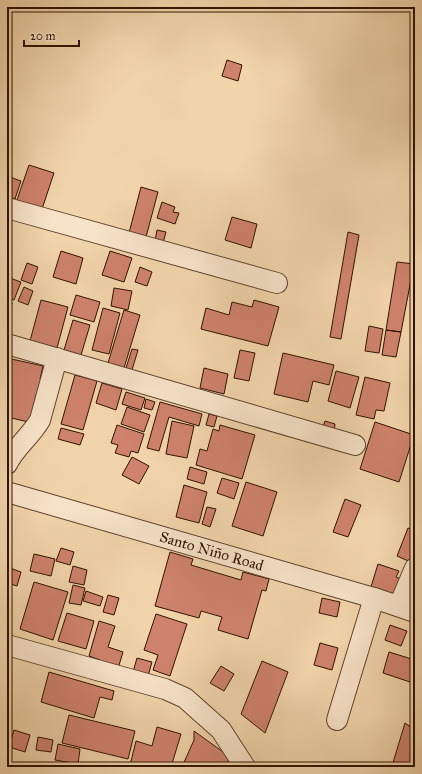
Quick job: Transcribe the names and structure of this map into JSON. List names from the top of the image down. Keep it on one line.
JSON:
{"streets":{"street":["Santo Niño Road"]},"scale_bar":"20 m"}
